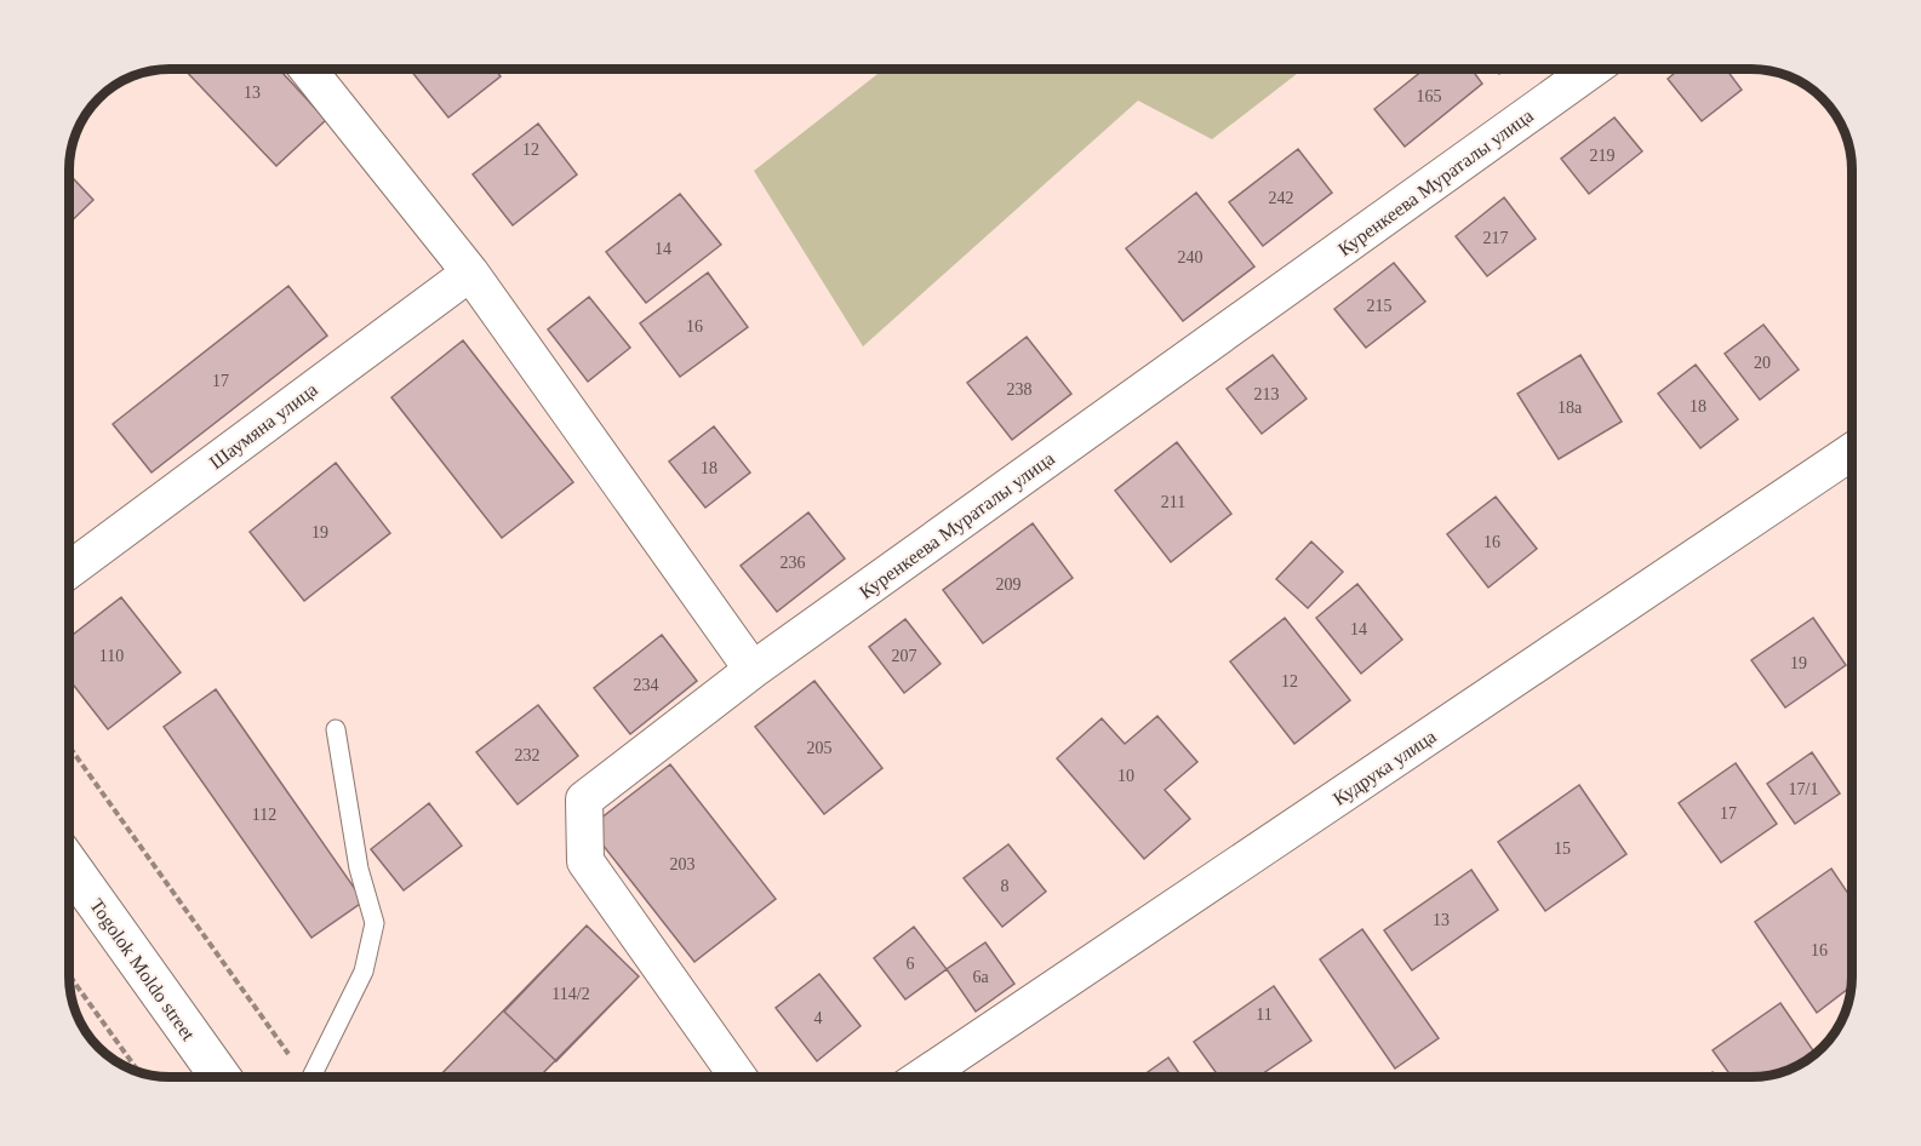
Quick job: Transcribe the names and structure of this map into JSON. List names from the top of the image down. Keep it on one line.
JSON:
{"streets":{"main road":["Togolok Moldo street"],"street":["Куренкеева Мураталы улица","Шаумяна улица","Кудрука улица"]},"house_numbers":["13","165","12","219","242","217","14","240","215","16","20","17","238","213","18","18а","18","211","19","16","236","209","14","110","207","19","12","234","205","232","10","17/1","17","112","15","203","8","13","16","6","6а","114/2","11","4"]}
